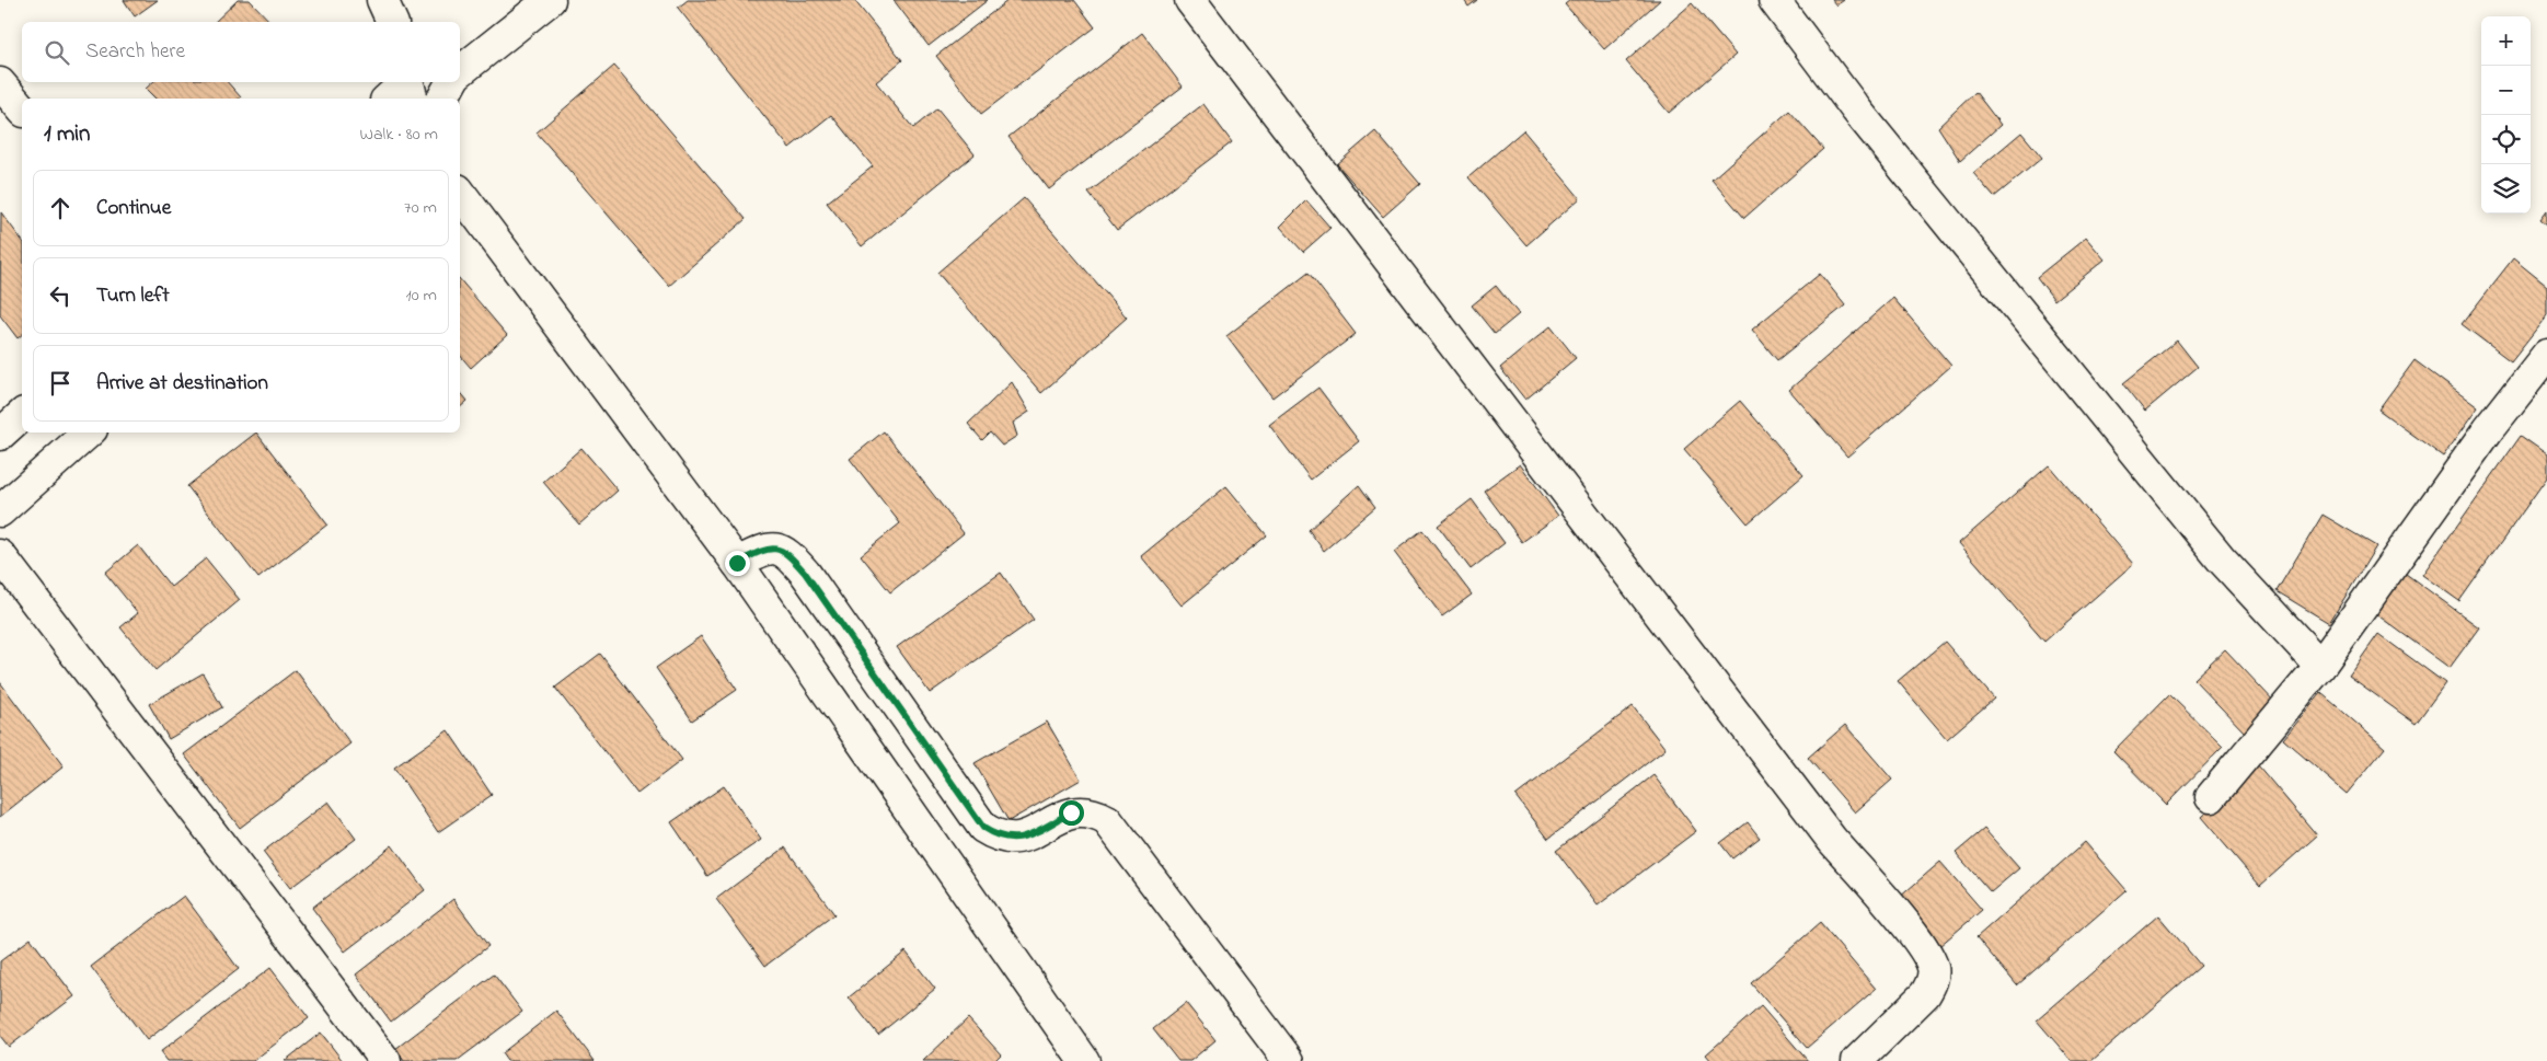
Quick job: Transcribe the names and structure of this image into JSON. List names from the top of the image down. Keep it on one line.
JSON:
{"page":{"map_buttons":["+","−"],"search":"Search here","heading":["1 min","Walk · 80 m"],"list":[["Continue","70 m"],["Turn left","10 m"],"Arrive at destination"]}}
